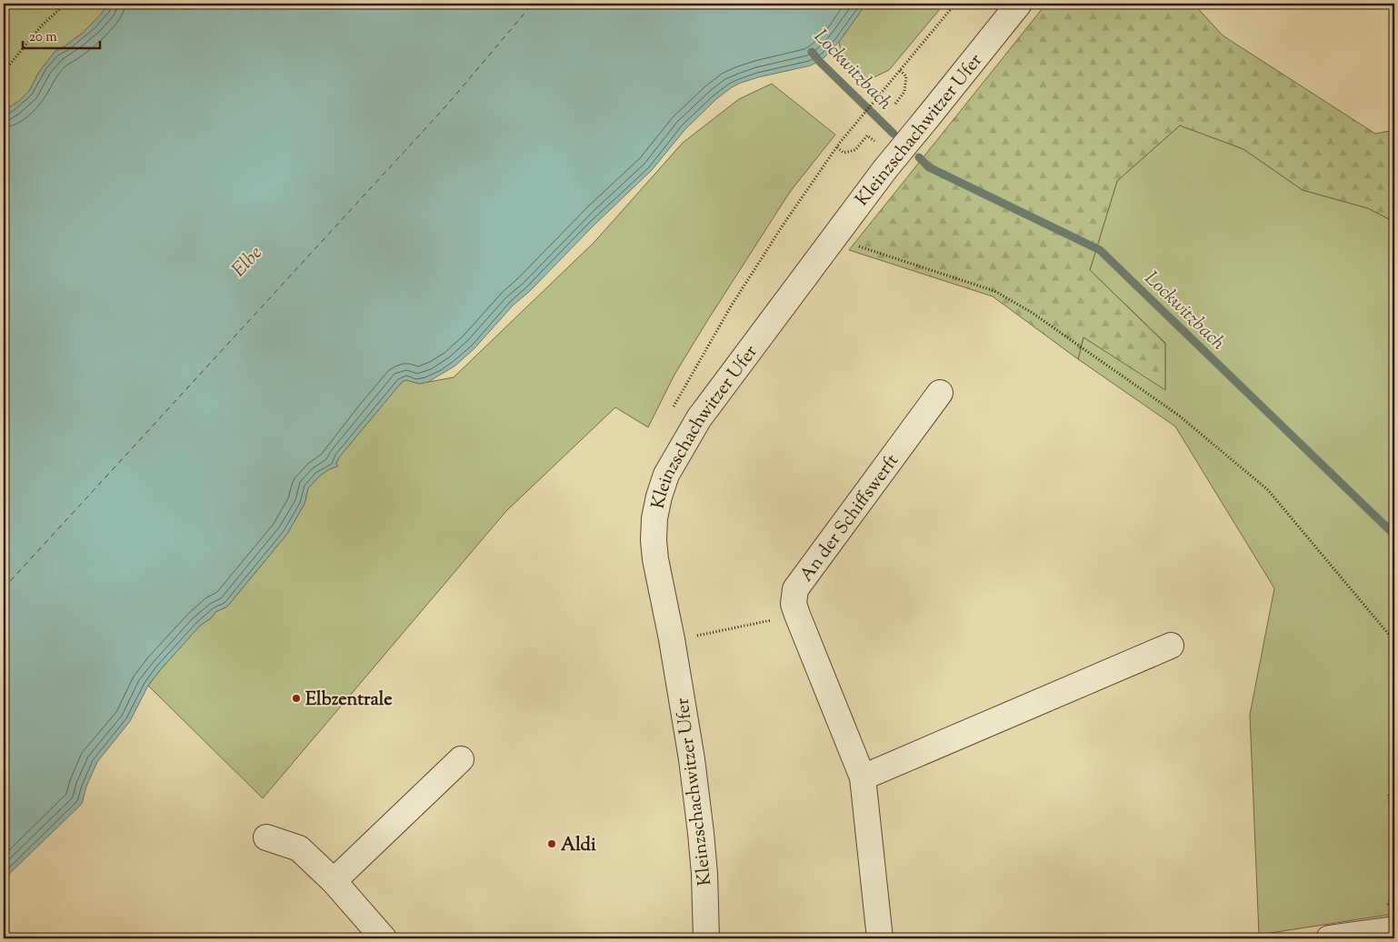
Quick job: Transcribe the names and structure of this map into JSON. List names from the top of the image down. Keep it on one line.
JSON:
{"streets":{"street":["Kleinzschachwitzer Ufer","An der Schiffswerft"]},"water":["Lockwitzbach","Elbe"],"places":["Elbzentrale","Aldi"],"scale_bar":"20 m"}
